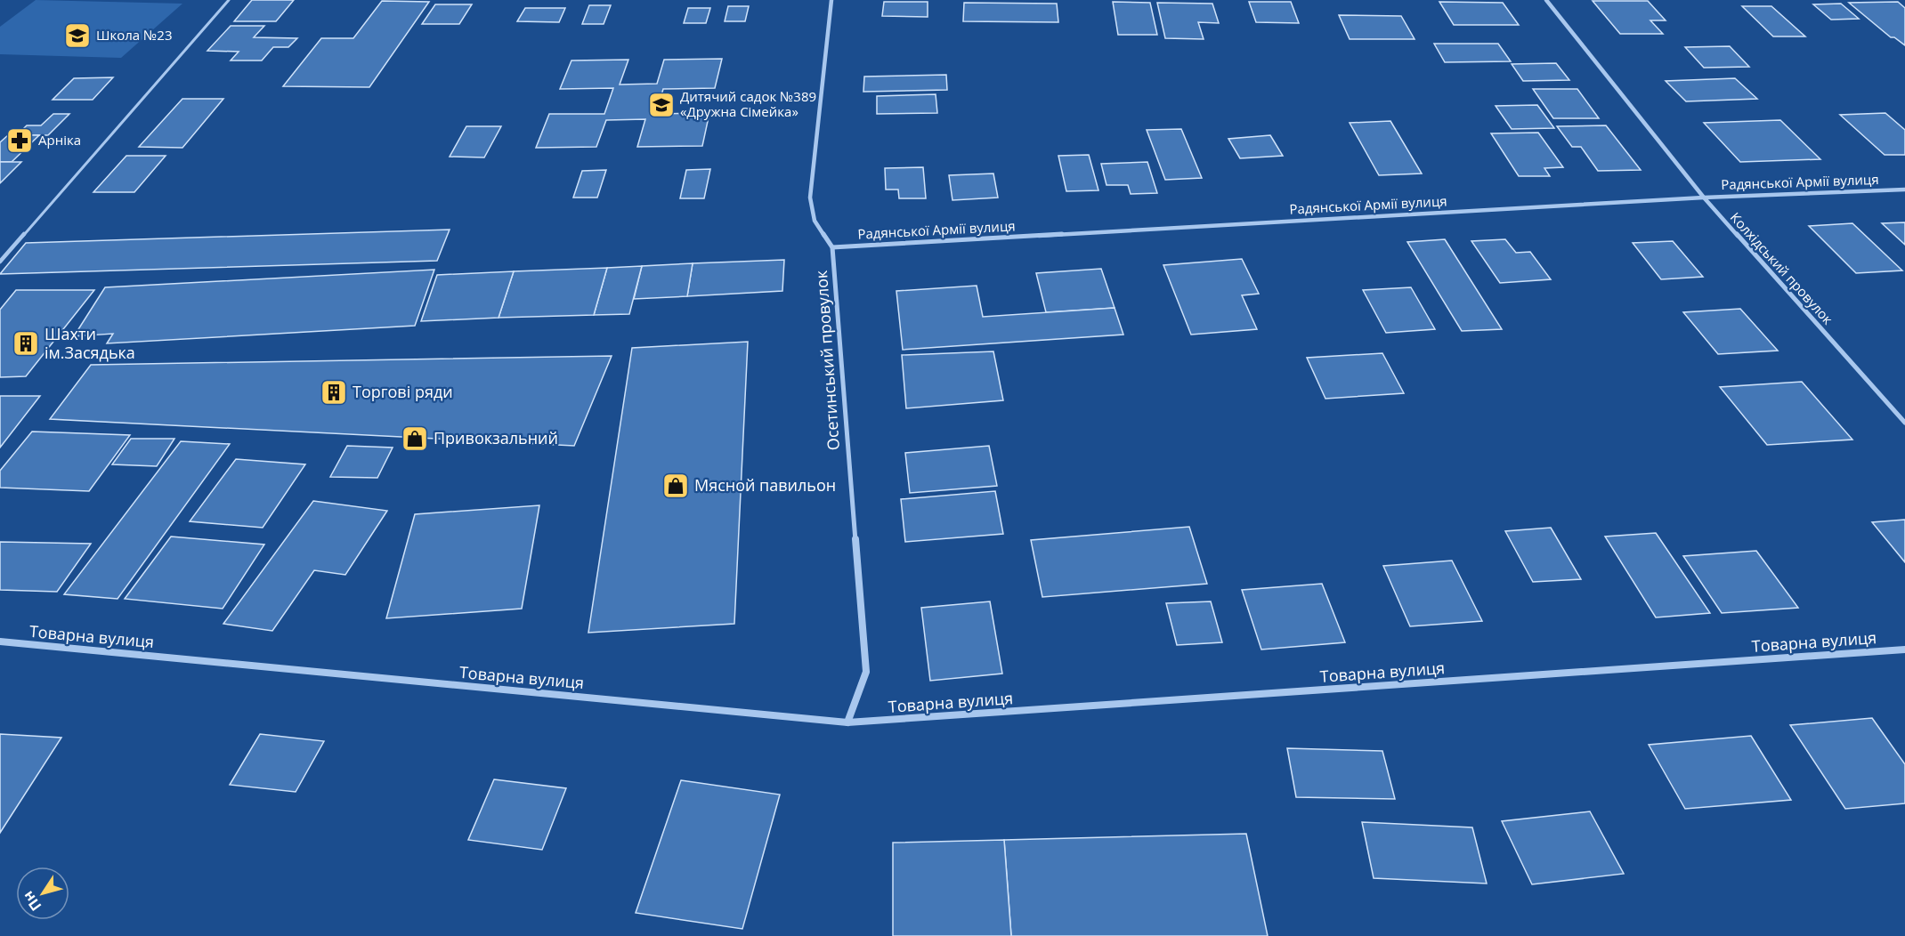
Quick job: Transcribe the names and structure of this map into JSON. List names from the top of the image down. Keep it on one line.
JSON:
{"streets":{"street":["Радянської Армії вулиця","Колхідський провулок","Осетинський провулок","Товарна вулиця"]},"crossings":[["Радянської Армії вулиця","Колхідський провулок"],["Радянської Армії вулиця","Осетинський провулок"],["Осетинський провулок","Товарна вулиця"]],"places":{"school or university":["Школа №23","Дитячий садок №389 «Дружна Сімейка»"],"pharmacy":["Арніка"],"building":["Шахти ім.Засядька","Торгові ряди"],"shop":["Привокзальний","Мясной павильон"]},"north":"bottom left"}
